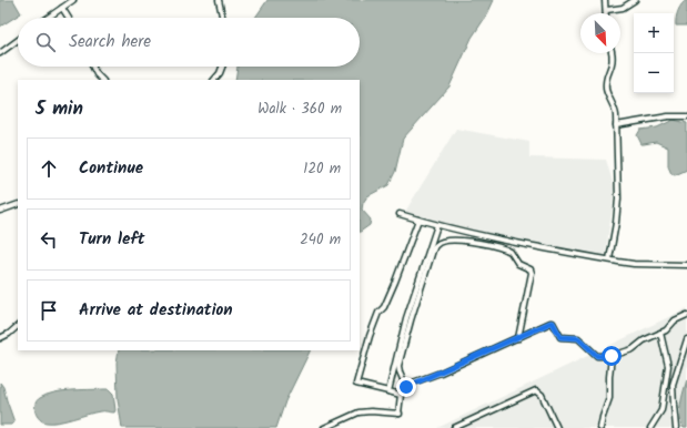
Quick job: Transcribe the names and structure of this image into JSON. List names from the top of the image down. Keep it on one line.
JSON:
{"north":"bottom right","page":{"map_buttons":["+","−"],"search":"Search here","heading":["5 min","Walk · 360 m"],"list":[["Continue","120 m"],["Turn left","240 m"],"Arrive at destination"]}}
